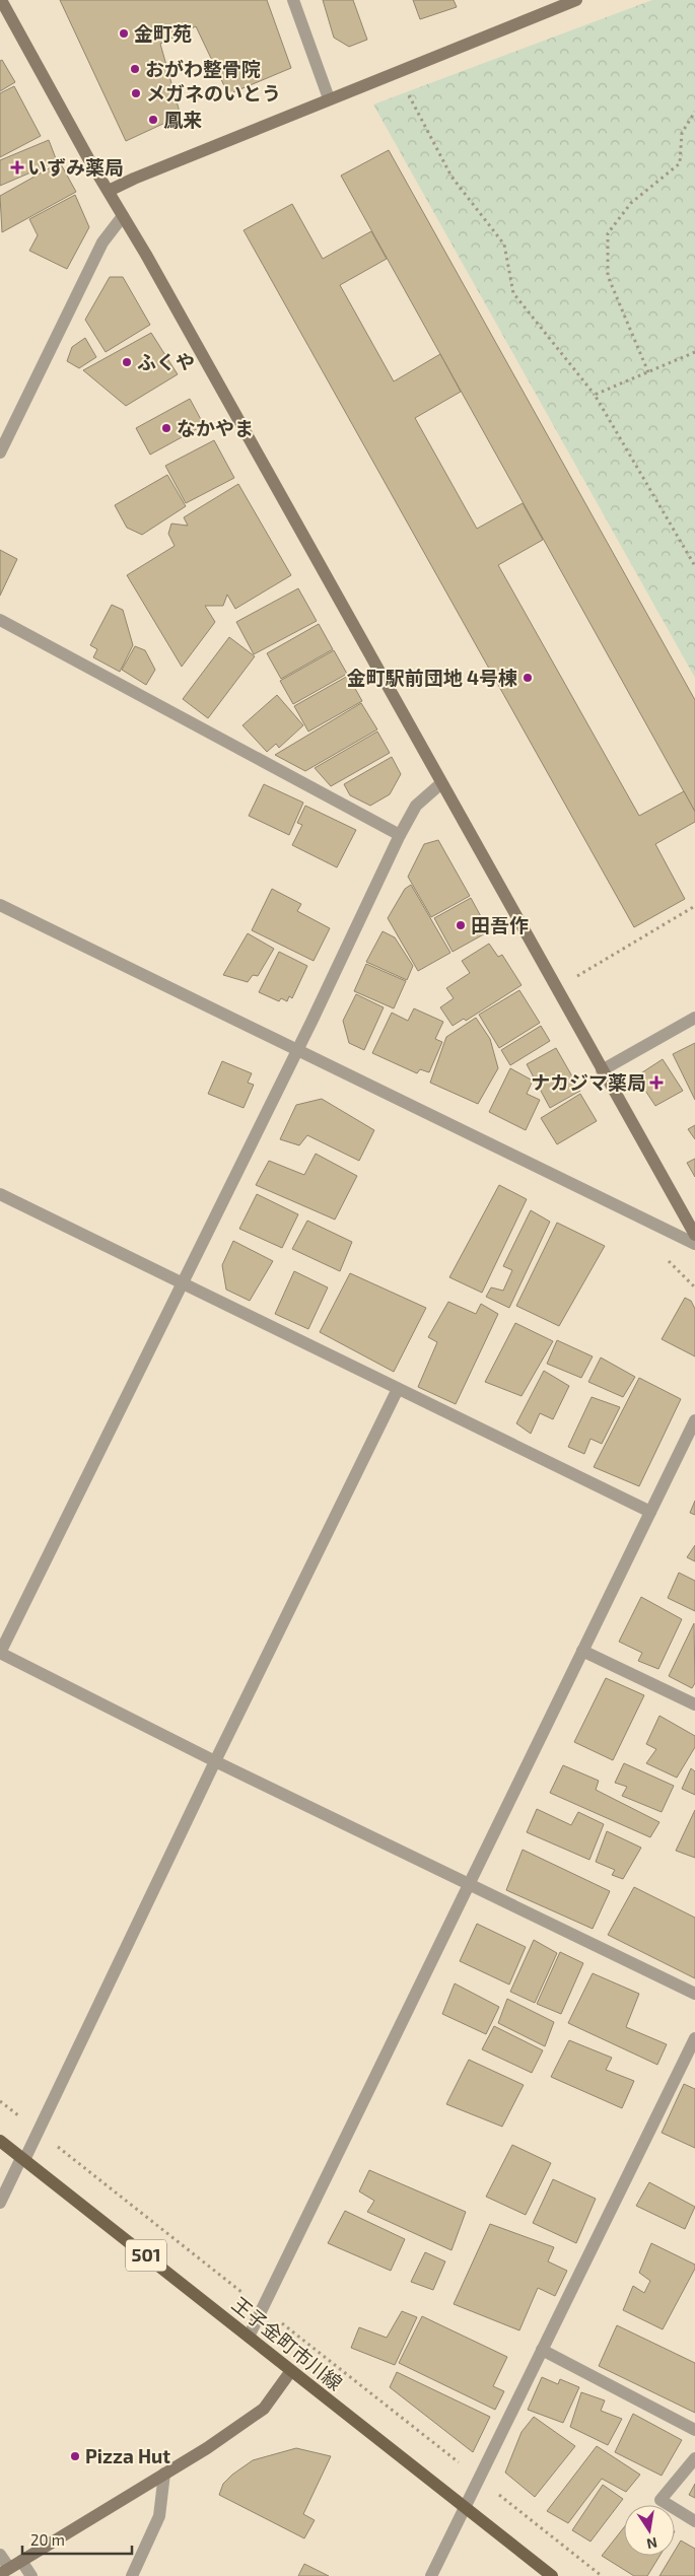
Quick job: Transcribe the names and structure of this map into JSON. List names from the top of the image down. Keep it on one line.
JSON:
{"streets":{"main road":["501","王子金町市川線"]},"places":{"other":["金町苑","おがわ整骨院","メガネのいとう","鳳来","ふくや","なかやま","金町駅前団地 4号棟","田吾作","Pizza Hut"],"health":["いずみ薬局","ナカジマ薬局"]},"scale_bar":"20 m","north":"bottom"}
